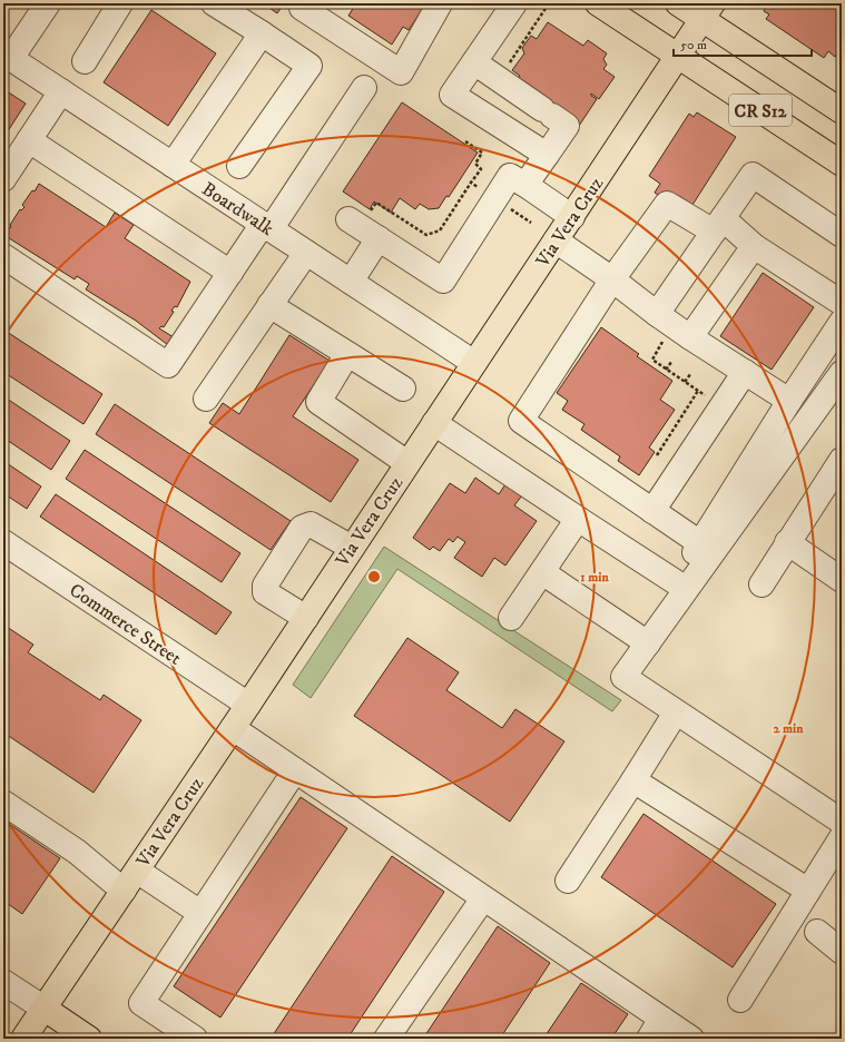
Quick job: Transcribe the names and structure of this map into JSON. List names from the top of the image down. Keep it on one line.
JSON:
{"streets":{"main road":["CR S12","Via Vera Cruz"],"street":["Boardwalk","Commerce Street"]},"crossings":[["CR S12","Via Vera Cruz"],["Boardwalk","Via Vera Cruz"],["Via Vera Cruz","Commerce Street"]],"scale_bar":"50 m","rings":["1 min","2 min"]}
